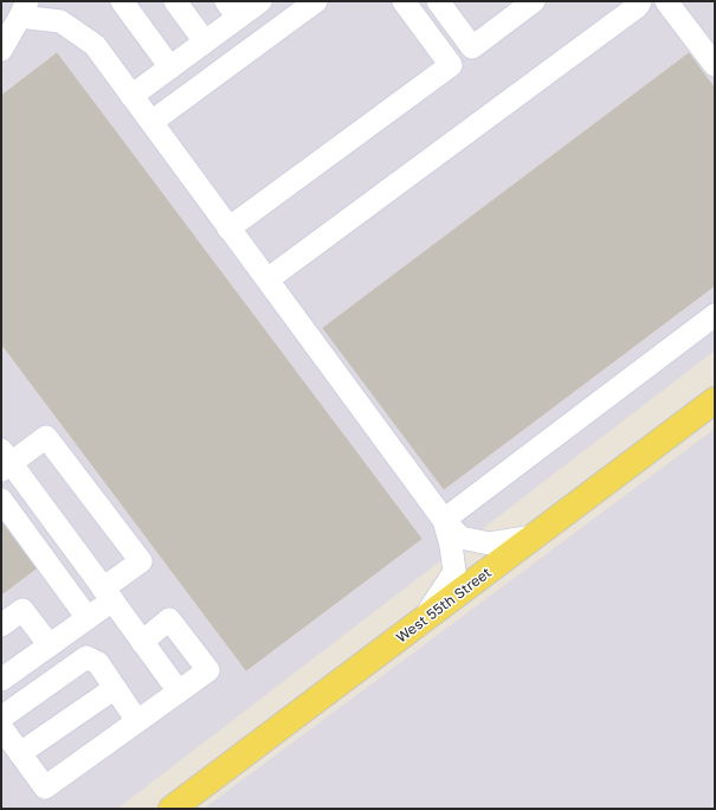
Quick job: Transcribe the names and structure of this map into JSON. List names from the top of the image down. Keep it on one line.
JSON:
{"streets":{"main road":["West 55th Street"]}}
